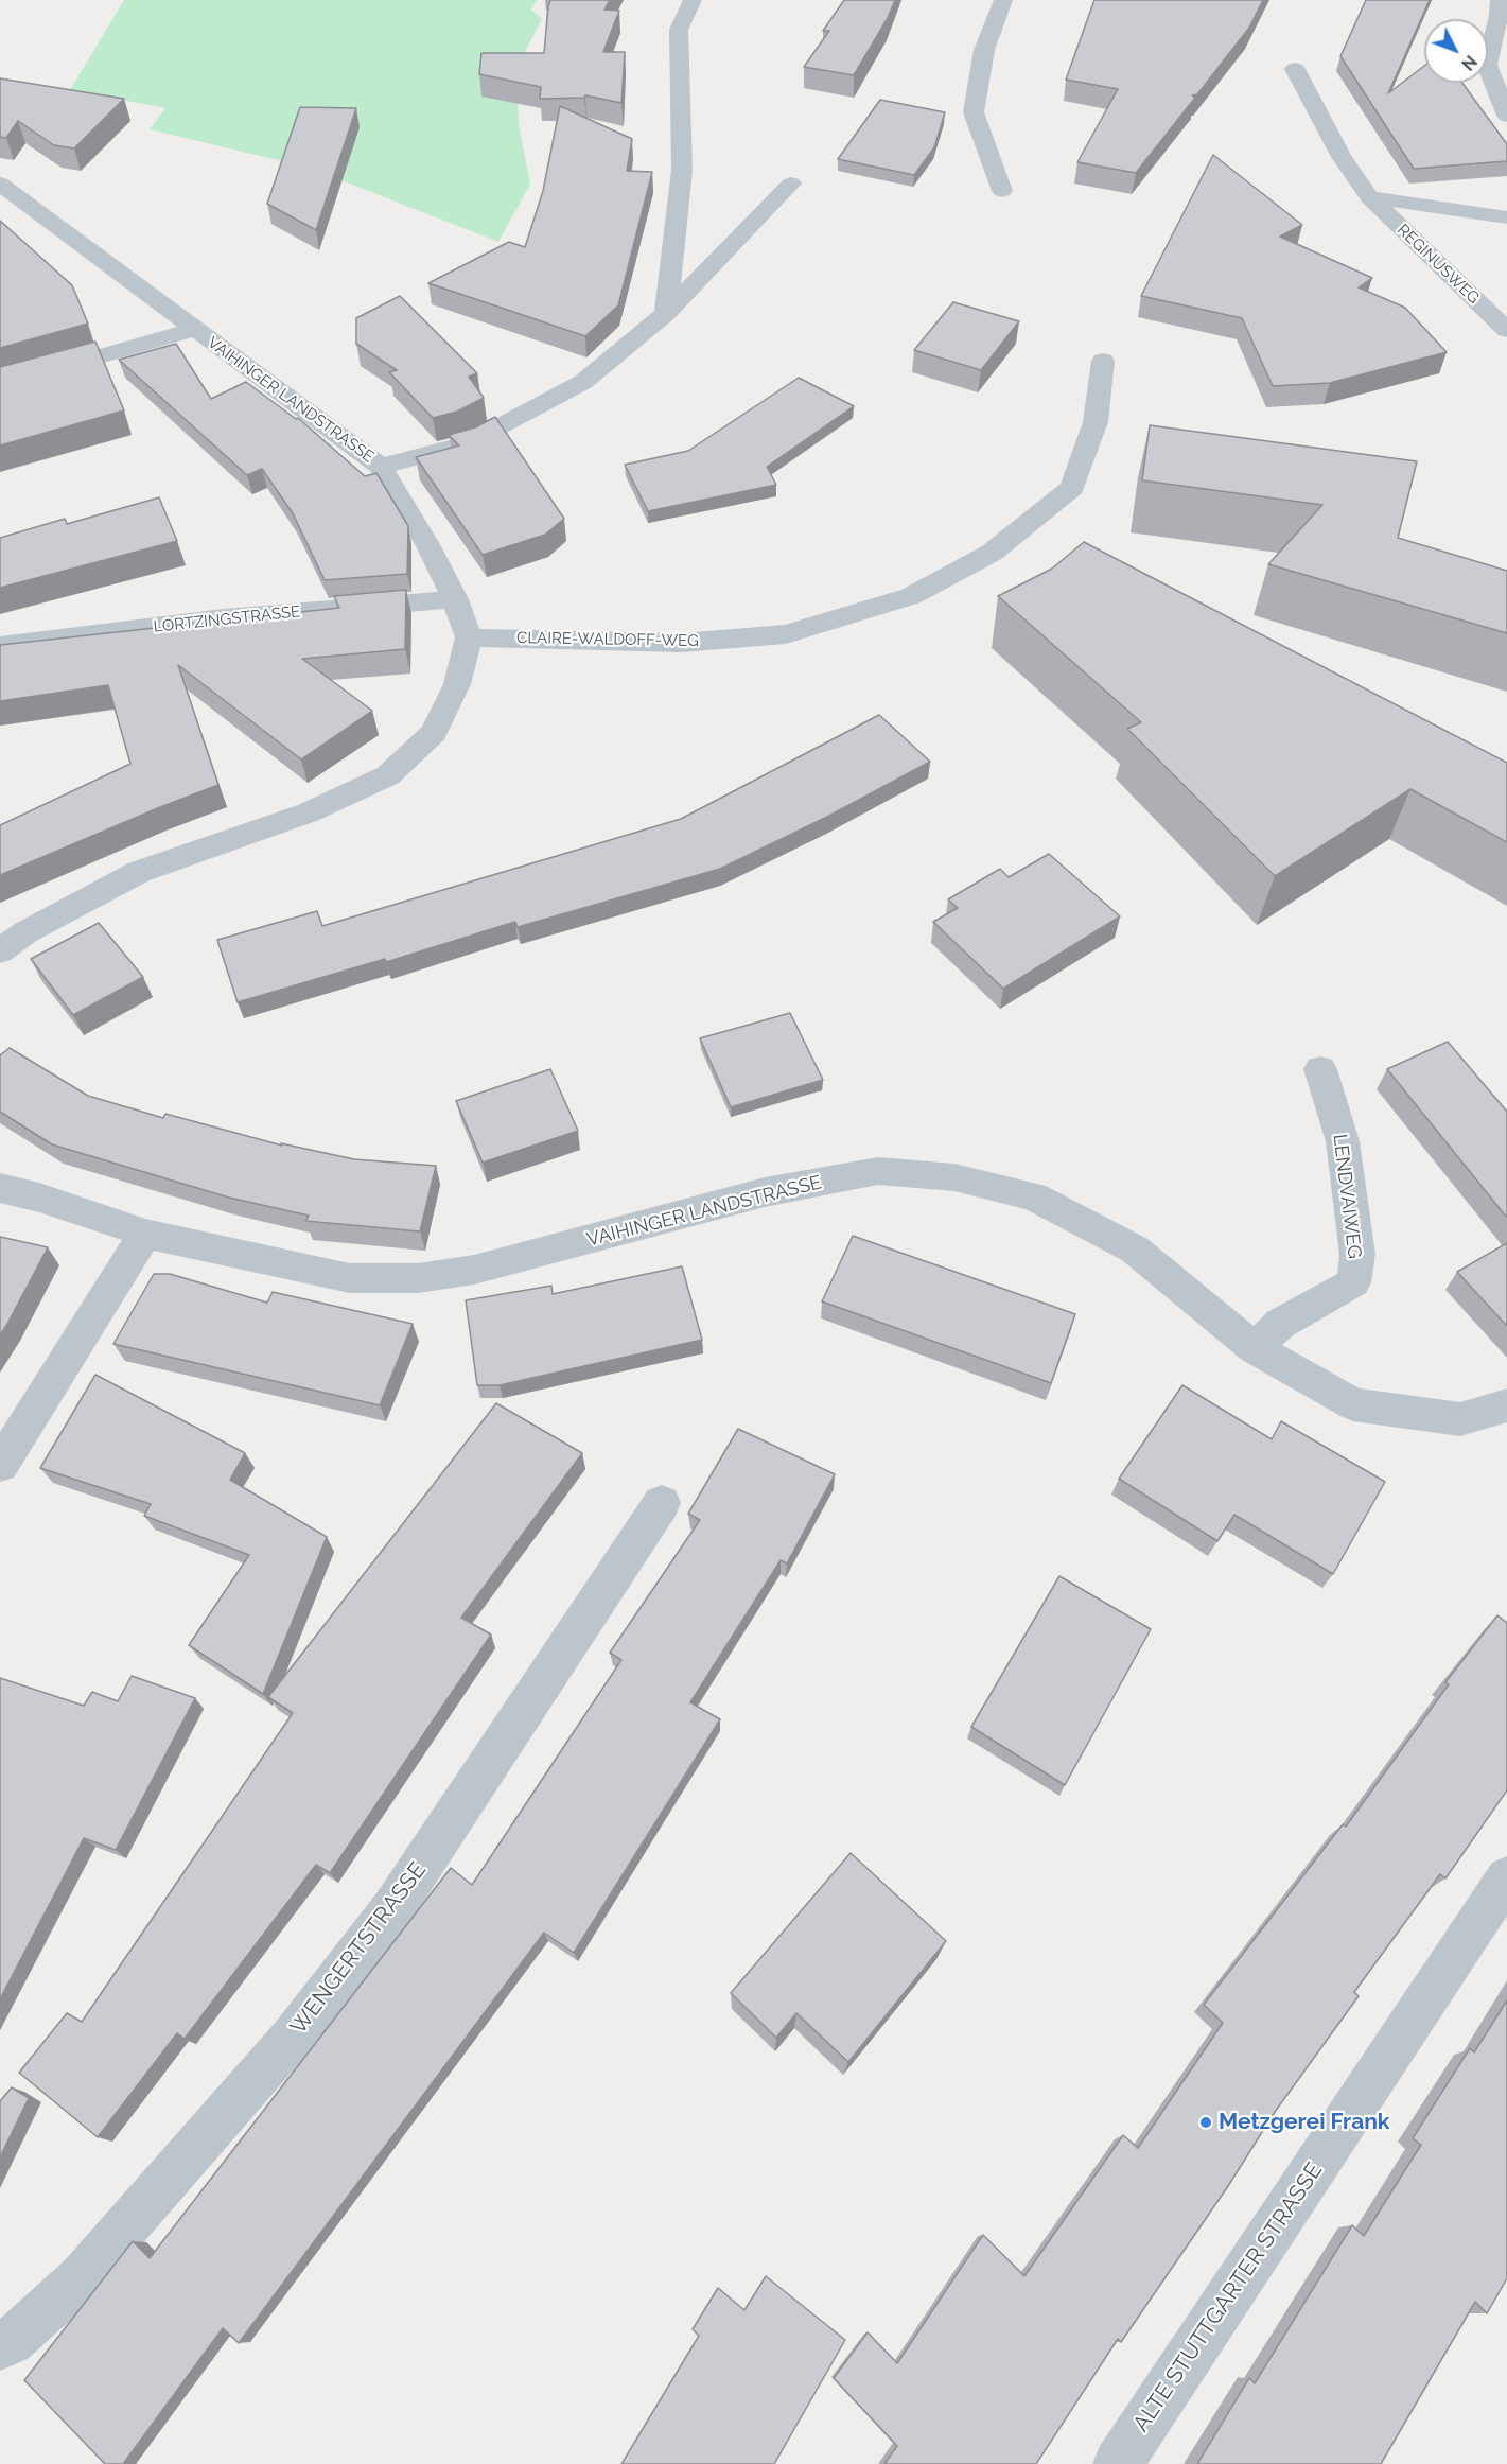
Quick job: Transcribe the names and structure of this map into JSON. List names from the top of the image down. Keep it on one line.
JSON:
{"streets":{"street":["REGINUSWEG","VAIHINGER LANDSTRASSE","LORTZINGSTRASSE","CLAIRE-WALDOFF-WEG","LENDVAIWEG","WENGERTSTRASSE","ALTE STUTTGARTER STRASSE"]},"crossings":[["VAIHINGER LANDSTRASSE","LORTZINGSTRASSE"],["VAIHINGER LANDSTRASSE","CLAIRE-WALDOFF-WEG"],["VAIHINGER LANDSTRASSE","LENDVAIWEG"]],"places":["Metzgerei Frank"],"north":"bottom right"}
